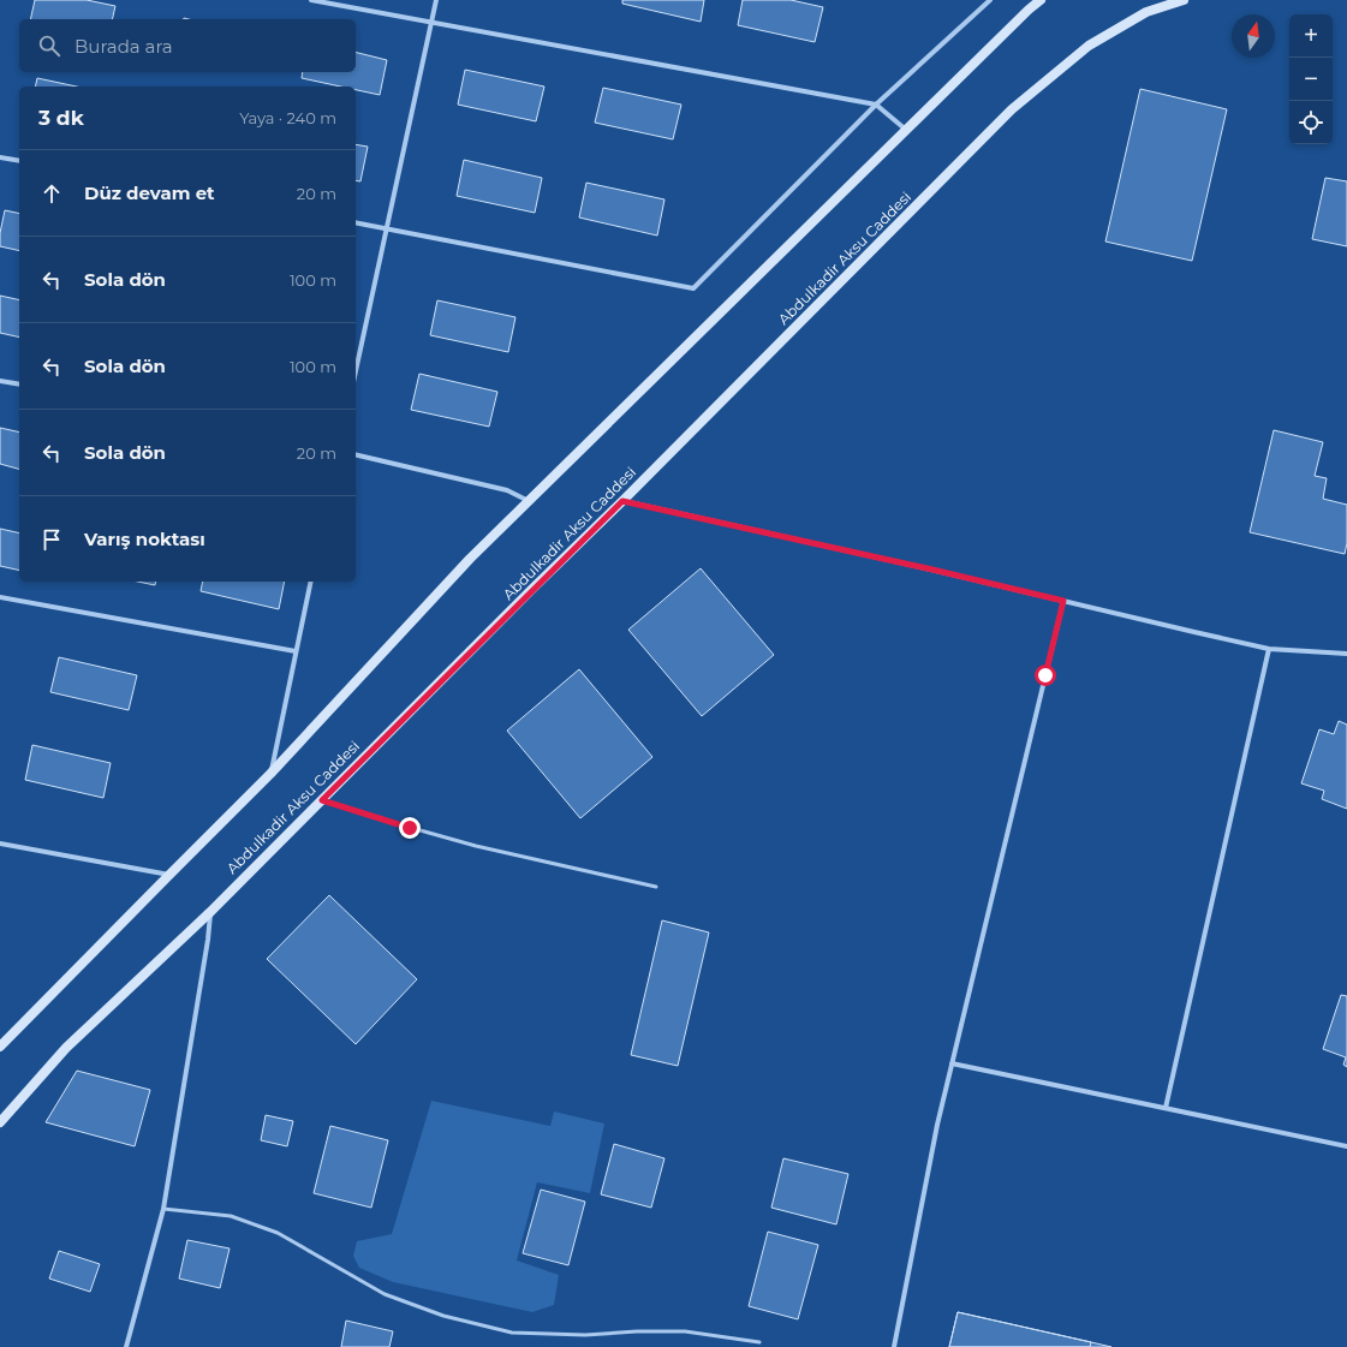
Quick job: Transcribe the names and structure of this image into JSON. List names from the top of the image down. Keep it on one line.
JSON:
{"streets":{"main road":["Abdulkadir Aksu Caddesi"]},"north":"top","page":{"map_buttons":["+","−"],"search":"Burada ara","heading":["3 dk","Yaya · 240 m"],"list":[["Düz devam et","20 m"],["Sola dön","100 m"],["Sola dön","100 m"],["Sola dön","20 m"],"Varış noktası"]}}
